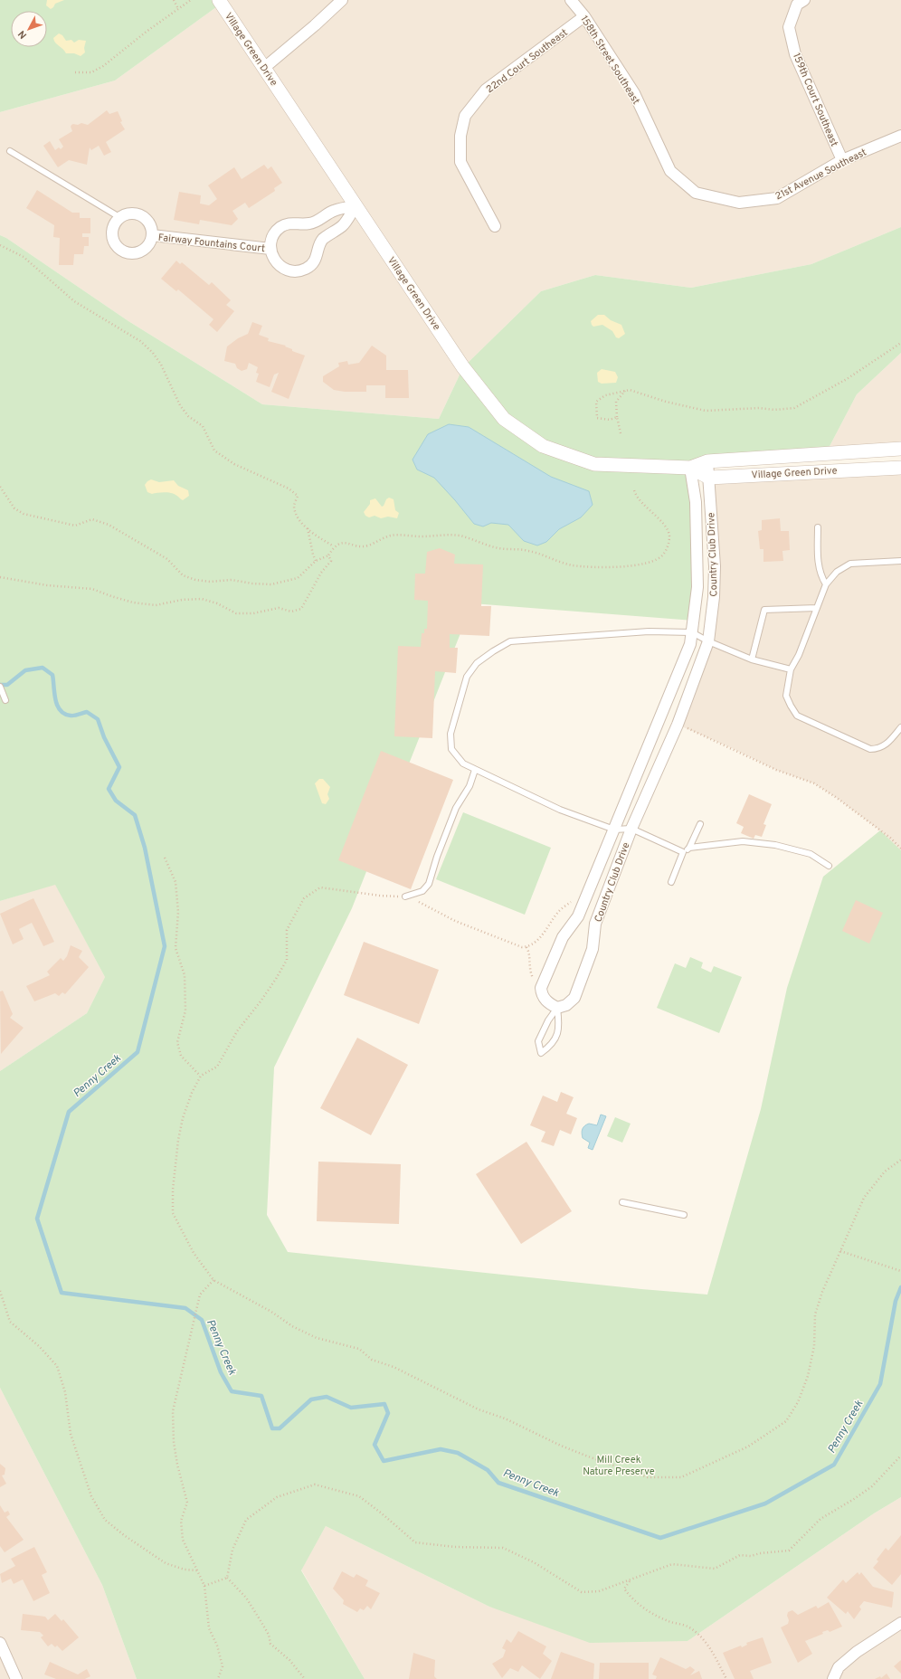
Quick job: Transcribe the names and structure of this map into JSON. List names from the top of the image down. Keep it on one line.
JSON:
{"streets":{"street":["Village Green Drive","158th Street Southeast","22nd Court Southeast","159th Court Southeast","21st Avenue Southeast","Fairway Fountains Court","Country Club Drive"]},"crossings":[["Village Green Drive","Fairway Fountains Court"],["Village Green Drive","Country Club Drive"],["158th Street Southeast","22nd Court Southeast"],["158th Street Southeast","21st Avenue Southeast"],["159th Court Southeast","21st Avenue Southeast"]],"water":["Penny Creek"],"parks":["Mill Creek Nature Preserve"],"north":"bottom left"}
